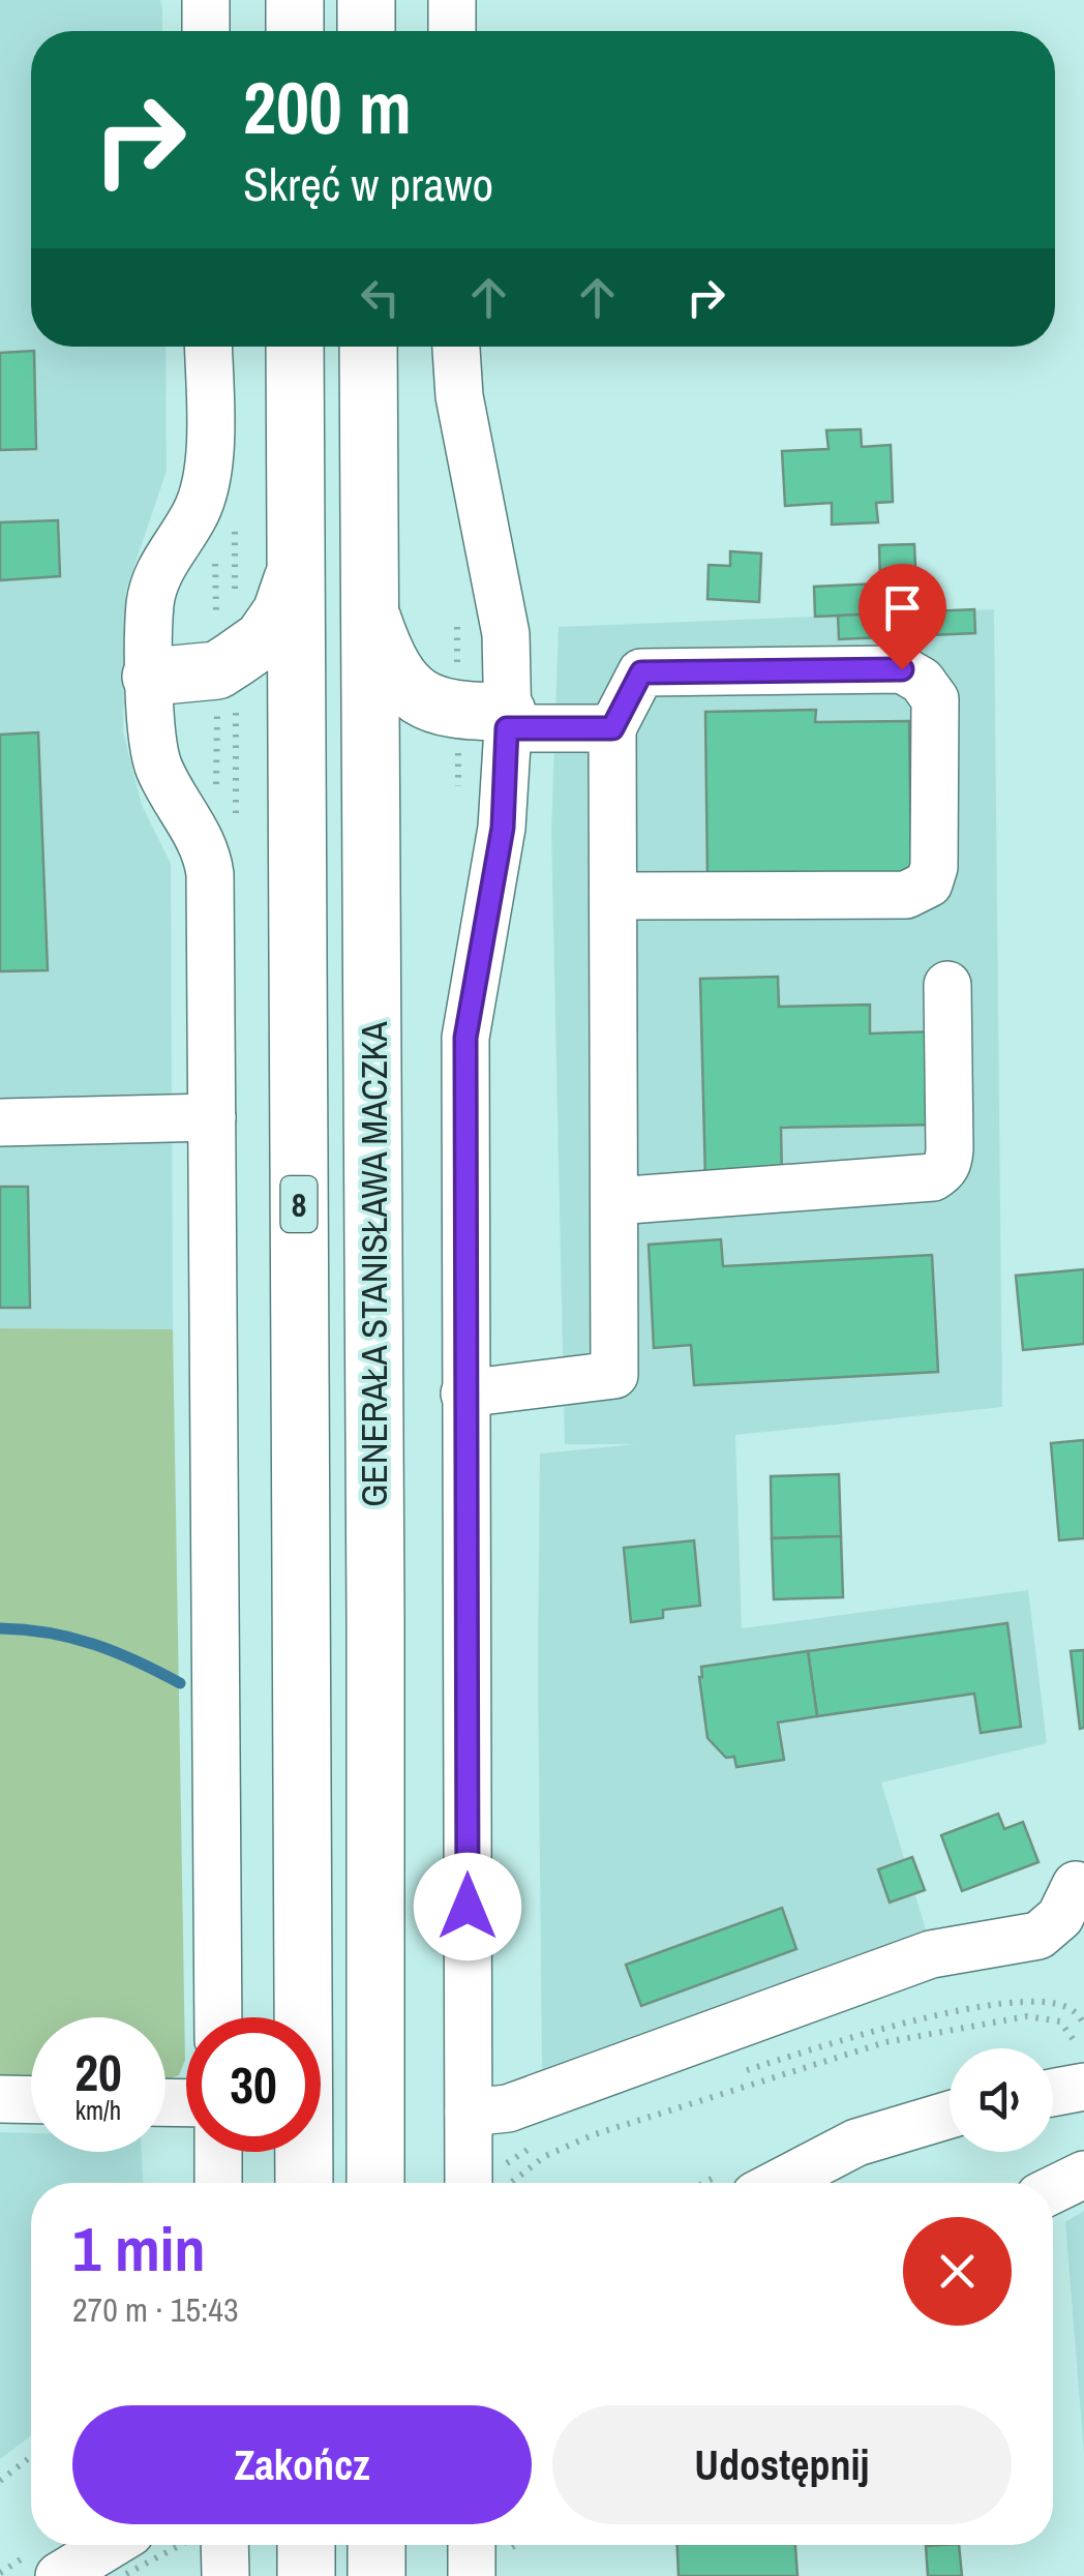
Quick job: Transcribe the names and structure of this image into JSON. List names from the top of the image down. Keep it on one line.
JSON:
{"streets":{"highway":["8","GENERAŁA STANISŁAWA MACZKA"]},"page":{"turn":["200 m","Skręć w prawo"],"speed":"20 km/h","limit":"30","heading":["1 min","270 m · 15:43"],"buttons":["Zakończ","Udostępnij"]}}
